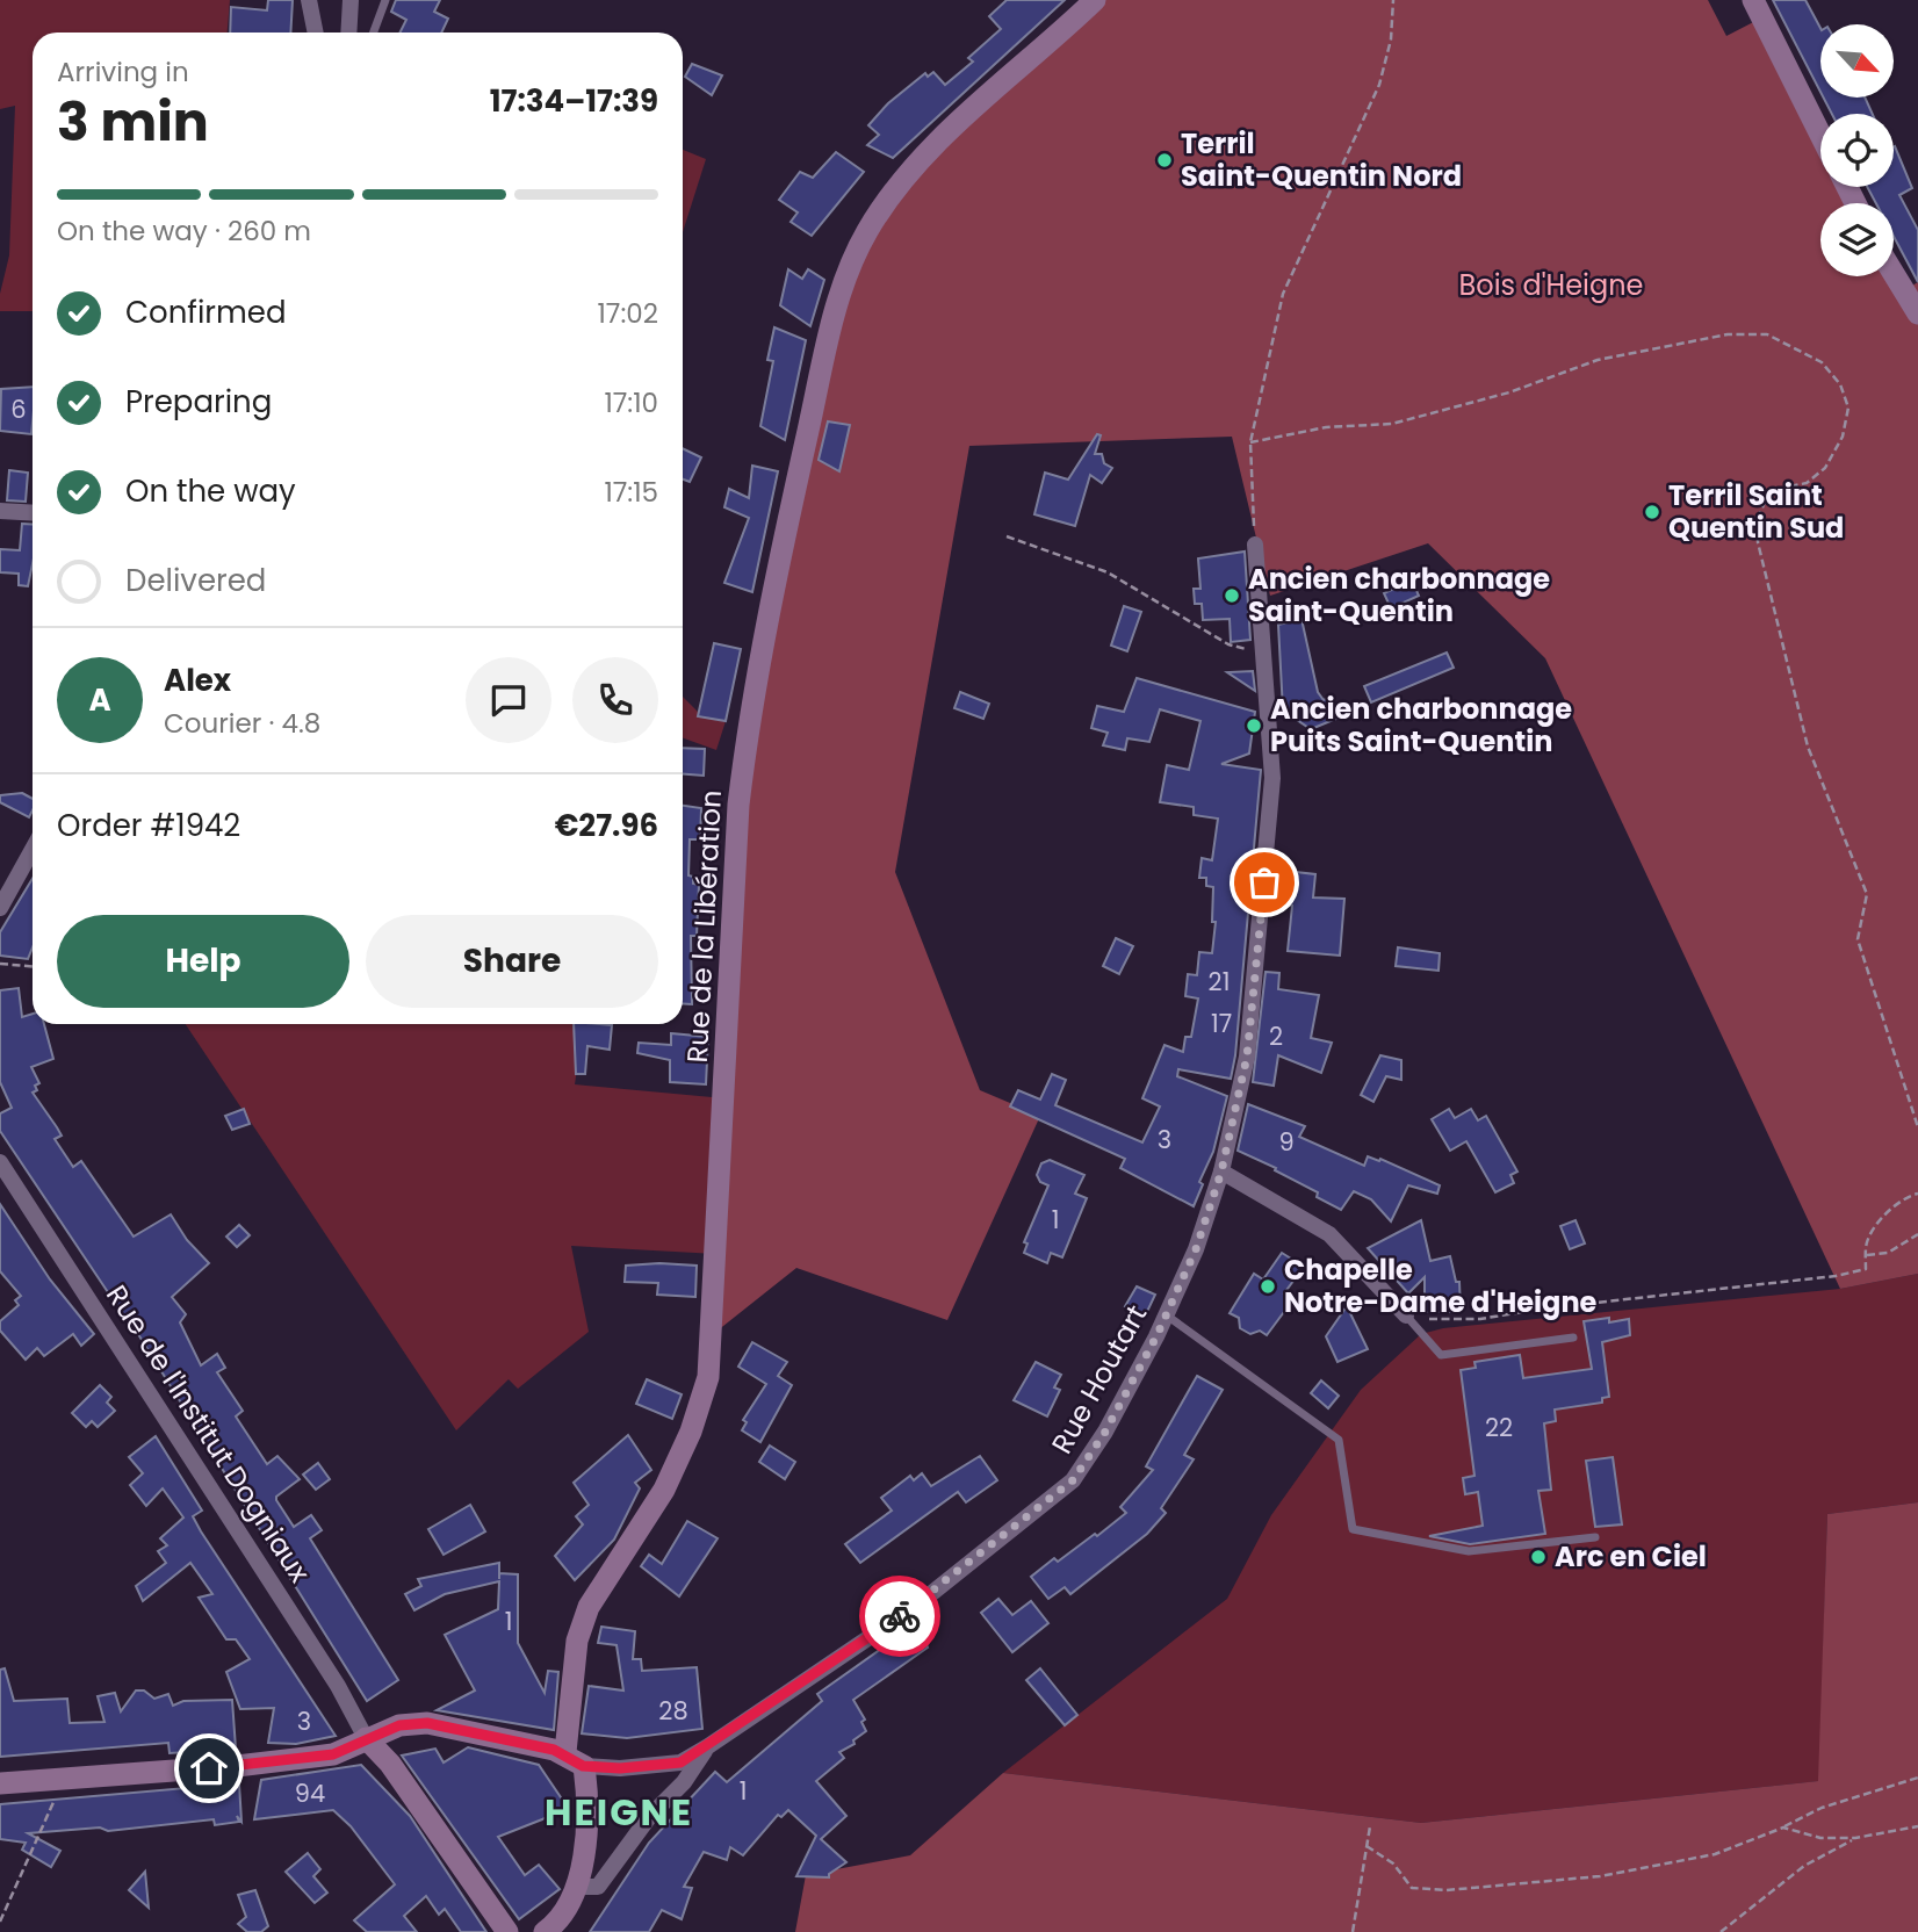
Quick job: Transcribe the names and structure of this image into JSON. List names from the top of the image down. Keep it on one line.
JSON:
{"streets":{"street":["Rue de la Libération","Rue Houtart","Rue de l'Institut Dogniaux"]},"crossings":[["Rue de la Libération","Rue Houtart"]],"districts":["HEIGNE"],"parks":["Bois d'Heigne"],"places":["Terril Saint-Quentin Nord","Terril Saint Quentin Sud","Ancien charbonnage Saint-Quentin","Ancien charbonnage Puits Saint-Quentin","Chapelle Notre-Dame d'Heigne","Arc en Ciel"],"house_numbers":["6","21","17","2","3","9","1","22","1","28","3","1","94"],"north":"bottom right","page":{"heading":["3 min","Arriving in","17:34–17:39"],"panel":["Alex","Courier · 4.8","Order #1942","€27.96"],"bar":"On the way · 260 m","list":[["Confirmed","17:02"],["Preparing","17:10"],["On the way","17:15"],"Delivered"],"round":"A","buttons":["Help","Share"]}}
